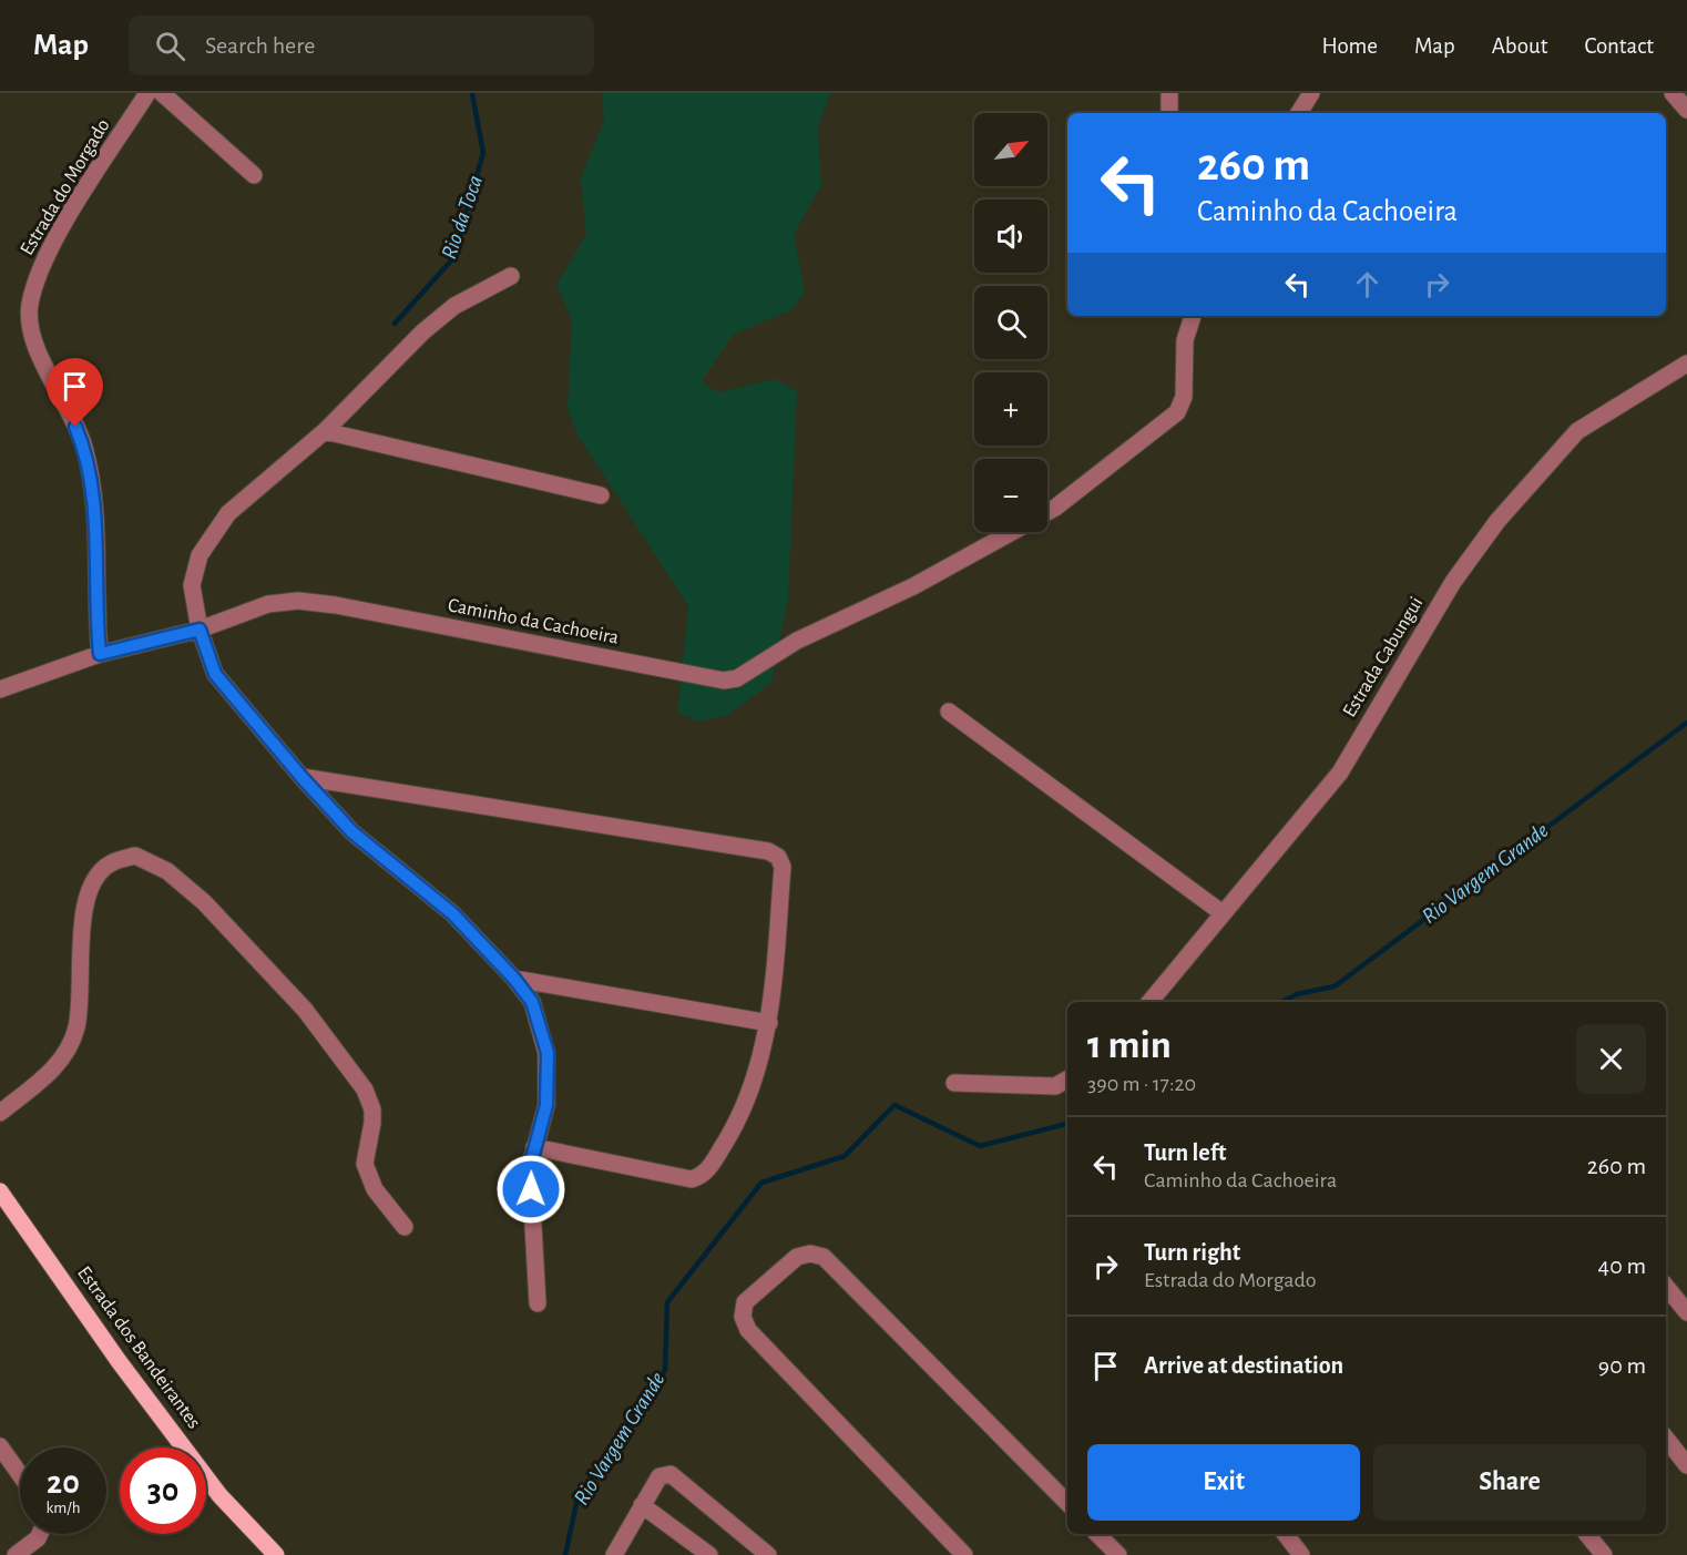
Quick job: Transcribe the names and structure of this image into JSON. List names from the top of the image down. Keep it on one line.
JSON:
{"streets":{"main road":["Estrada dos Bandeirantes"],"street":["Estrada do Morgado","Caminho da Cachoeira","Estrada Cabungui"]},"crossings":[["Estrada do Morgado","Caminho da Cachoeira"]],"water":["Rio da Toca","Rio Vargem Grande"],"north":"top right","page":{"header":"Map","search":"Search here","nav":["Home","Map","About","Contact"],"map_buttons":["+","−"],"turn":["260 m","Caminho da Cachoeira"],"heading":["1 min","390 m · 17:20"],"list":[{"name":"Turn left","note":"Caminho da Cachoeira","value":"260 m"},{"name":"Turn right","note":"Estrada do Morgado","value":"40 m"},{"name":"Arrive at destination","value":"90 m"}],"buttons":["Exit","Share"],"speed":"20 km/h","limit":"30"}}
